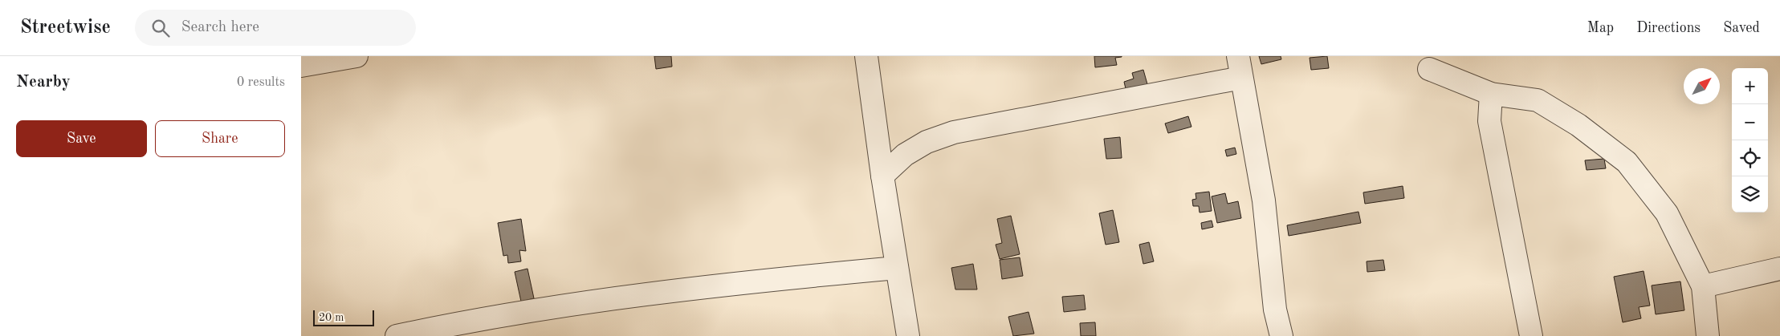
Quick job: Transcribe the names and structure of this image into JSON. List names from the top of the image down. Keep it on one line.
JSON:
{"scale_bar":"20 m","north":"top right","page":{"header":"Streetwise","search":"Search here","nav":["Map","Directions","Saved"],"heading":["Nearby","0 results"],"map_buttons":["+","−"],"buttons":["Save","Share"],"scale":"20 m"}}
